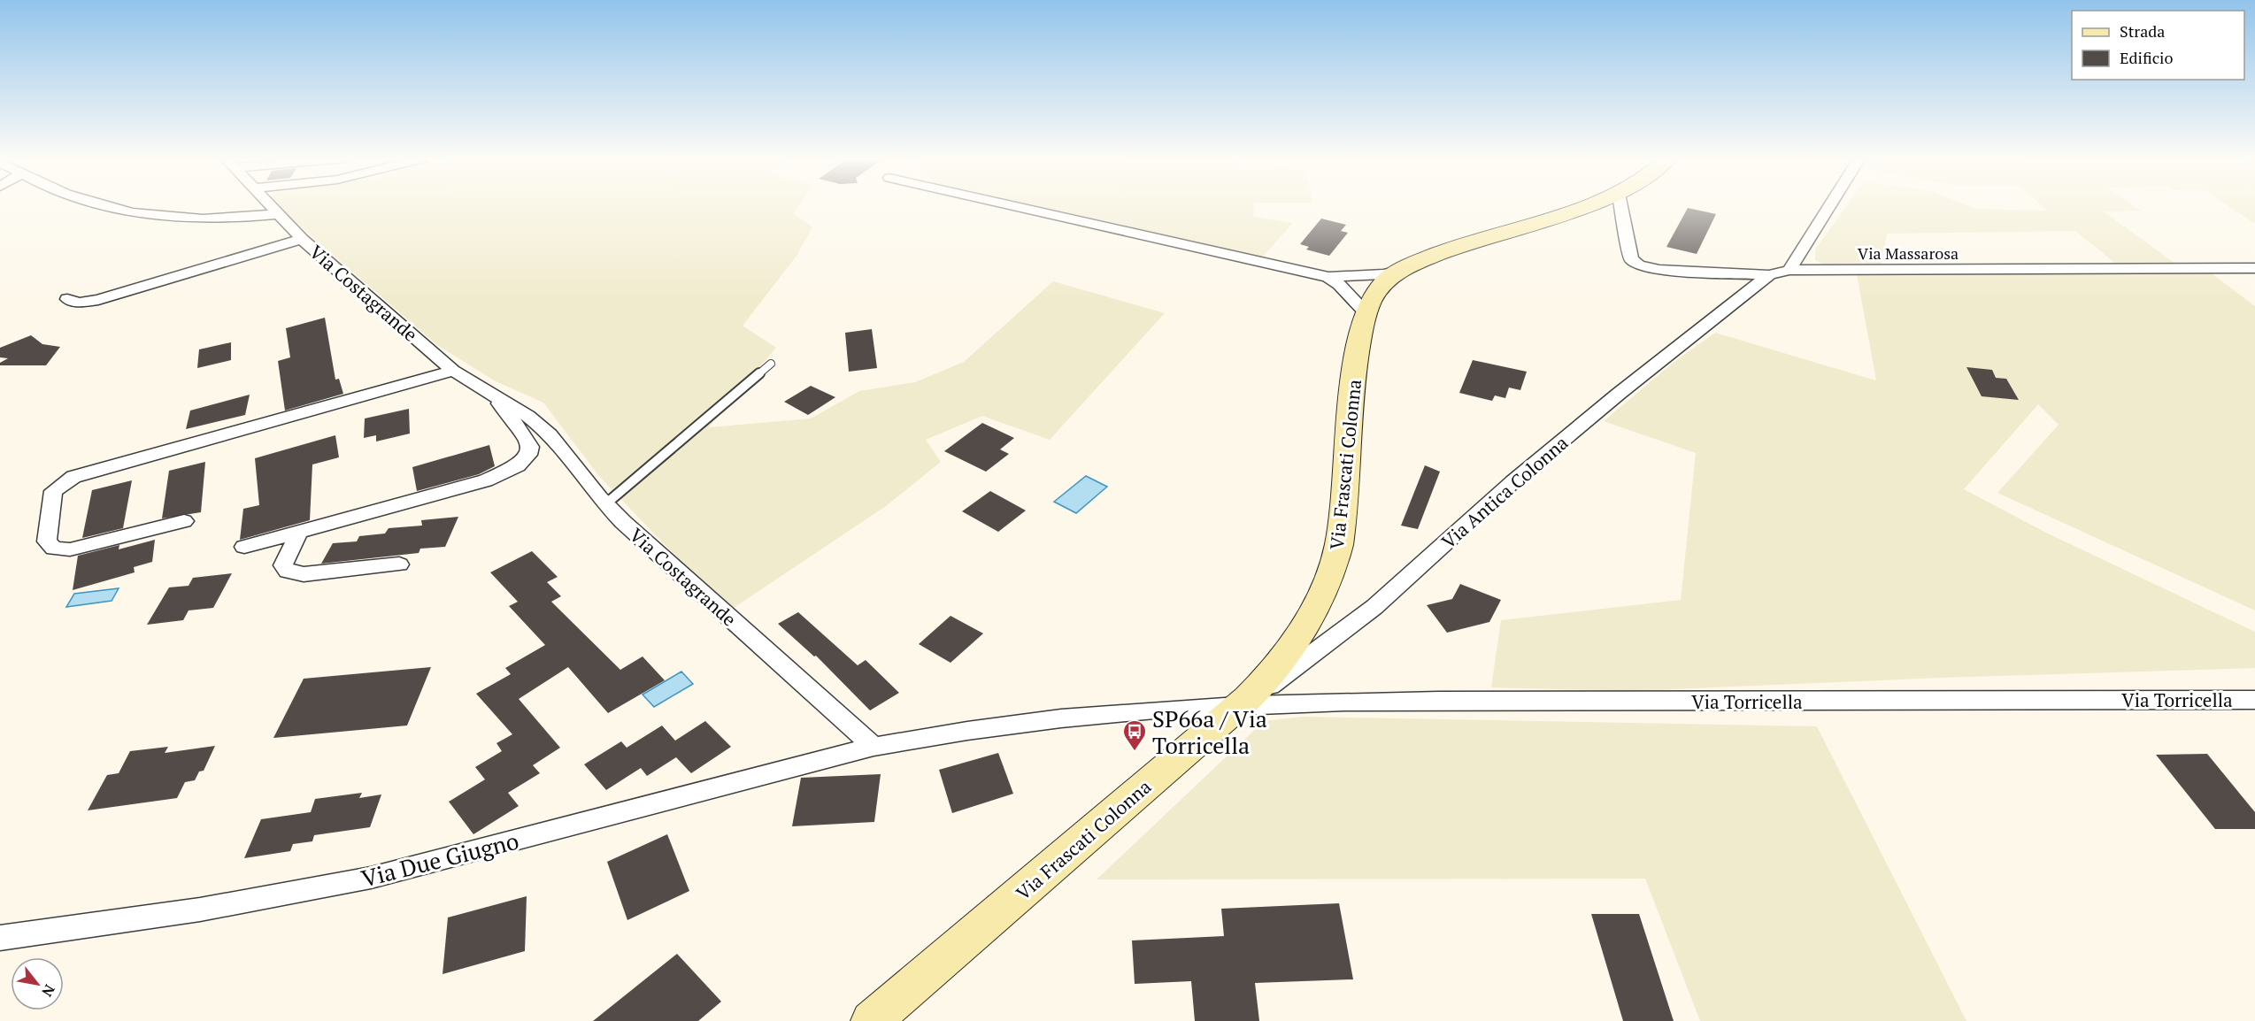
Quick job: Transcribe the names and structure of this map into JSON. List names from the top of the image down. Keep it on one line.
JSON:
{"streets":{"street":["Via Massarosa","Via Costagrande","Via Frascati Colonna","Via Antica Colonna","Via Torricella","Via Due Giugno"]},"crossings":[["Via Massarosa","Via Antica Colonna"],["Via Costagrande","Via Due Giugno"],["Via Frascati Colonna","Via Antica Colonna"],["Via Frascati Colonna","Via Torricella"],["Via Antica Colonna","Via Torricella"]],"places":{"bus stop":["SP66a / Via Torricella"]},"legend":["Strada","Edificio"],"north":"bottom right"}
